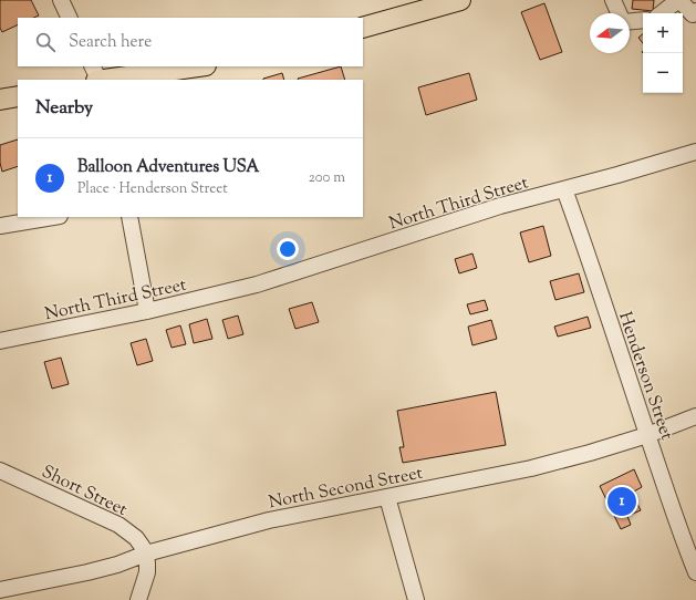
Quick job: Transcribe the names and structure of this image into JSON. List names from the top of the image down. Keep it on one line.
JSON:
{"streets":{"street":["North Third Street","Henderson Street","North Second Street","Short Street"]},"crossings":[["North Third Street","Henderson Street"],["Henderson Street","North Second Street"],["North Second Street","Short Street"]],"north":"left","page":{"map_buttons":["+","−"],"search":"Search here","heading":"Nearby","list":[{"mark":"1","name":"Balloon Adventures USA","note":"Place · Henderson Street","value":"200 m"}],"pins":"1"}}
